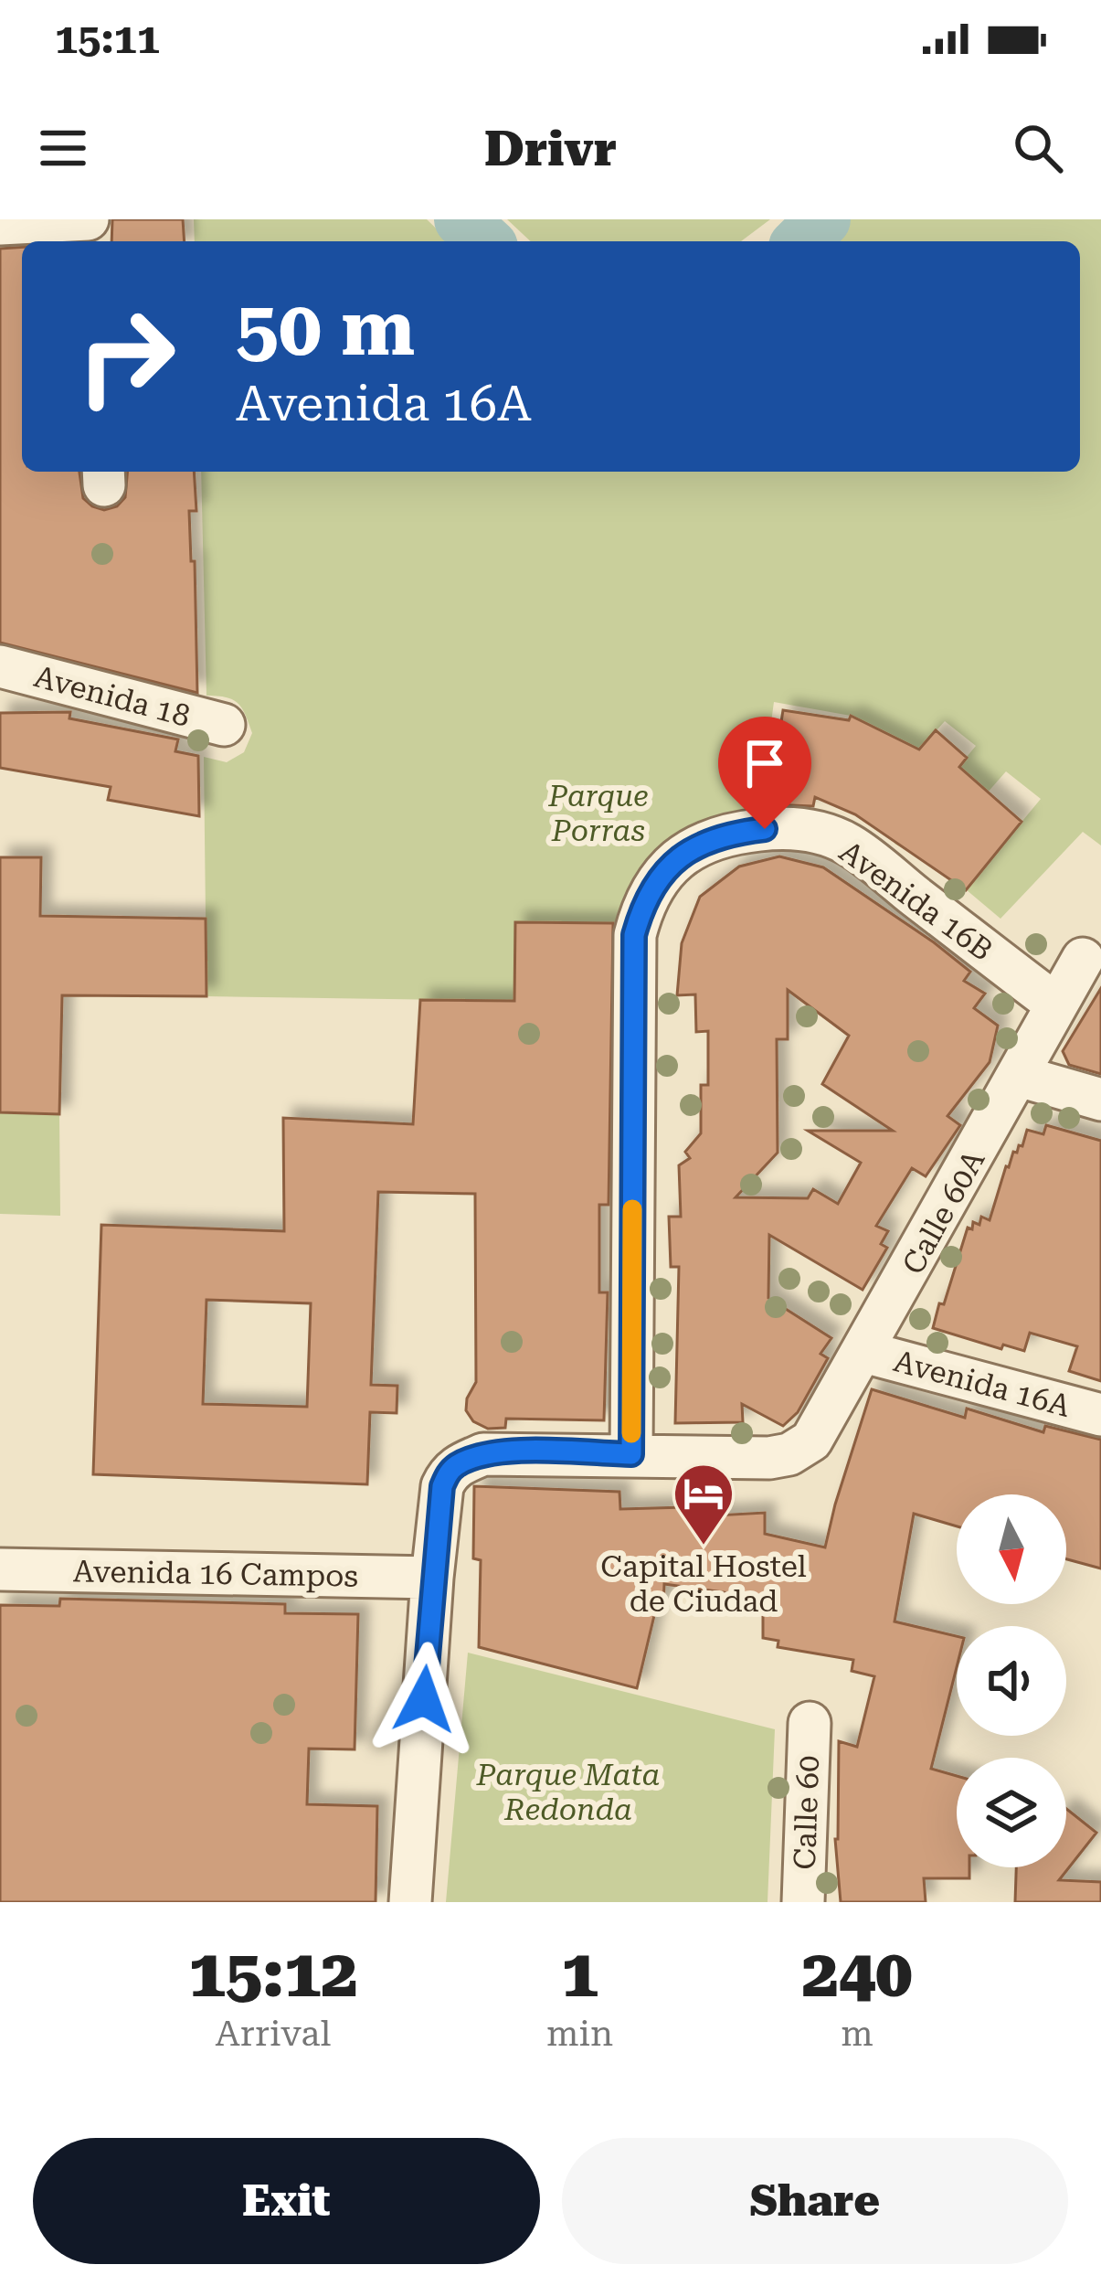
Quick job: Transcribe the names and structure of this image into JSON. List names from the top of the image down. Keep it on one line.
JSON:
{"streets":{"street":["Avenida 18","Avenida 16B","Calle 60A","Avenida 16A","Avenida 16 Campos","Calle 60"]},"crossings":[["Avenida 16B","Calle 60A"],["Calle 60A","Avenida 16A"]],"parks":["Parque Porras","Parque Mata Redonda"],"places":{"hotel":["Capital Hostel de Ciudad"]},"north":"bottom","page":{"status":"15:11","header":"Drivr","turn":["50 m","Avenida 16A"],"eta":["15:12","Arrival","1","min","240","m"],"buttons":["Exit","Share"]}}
